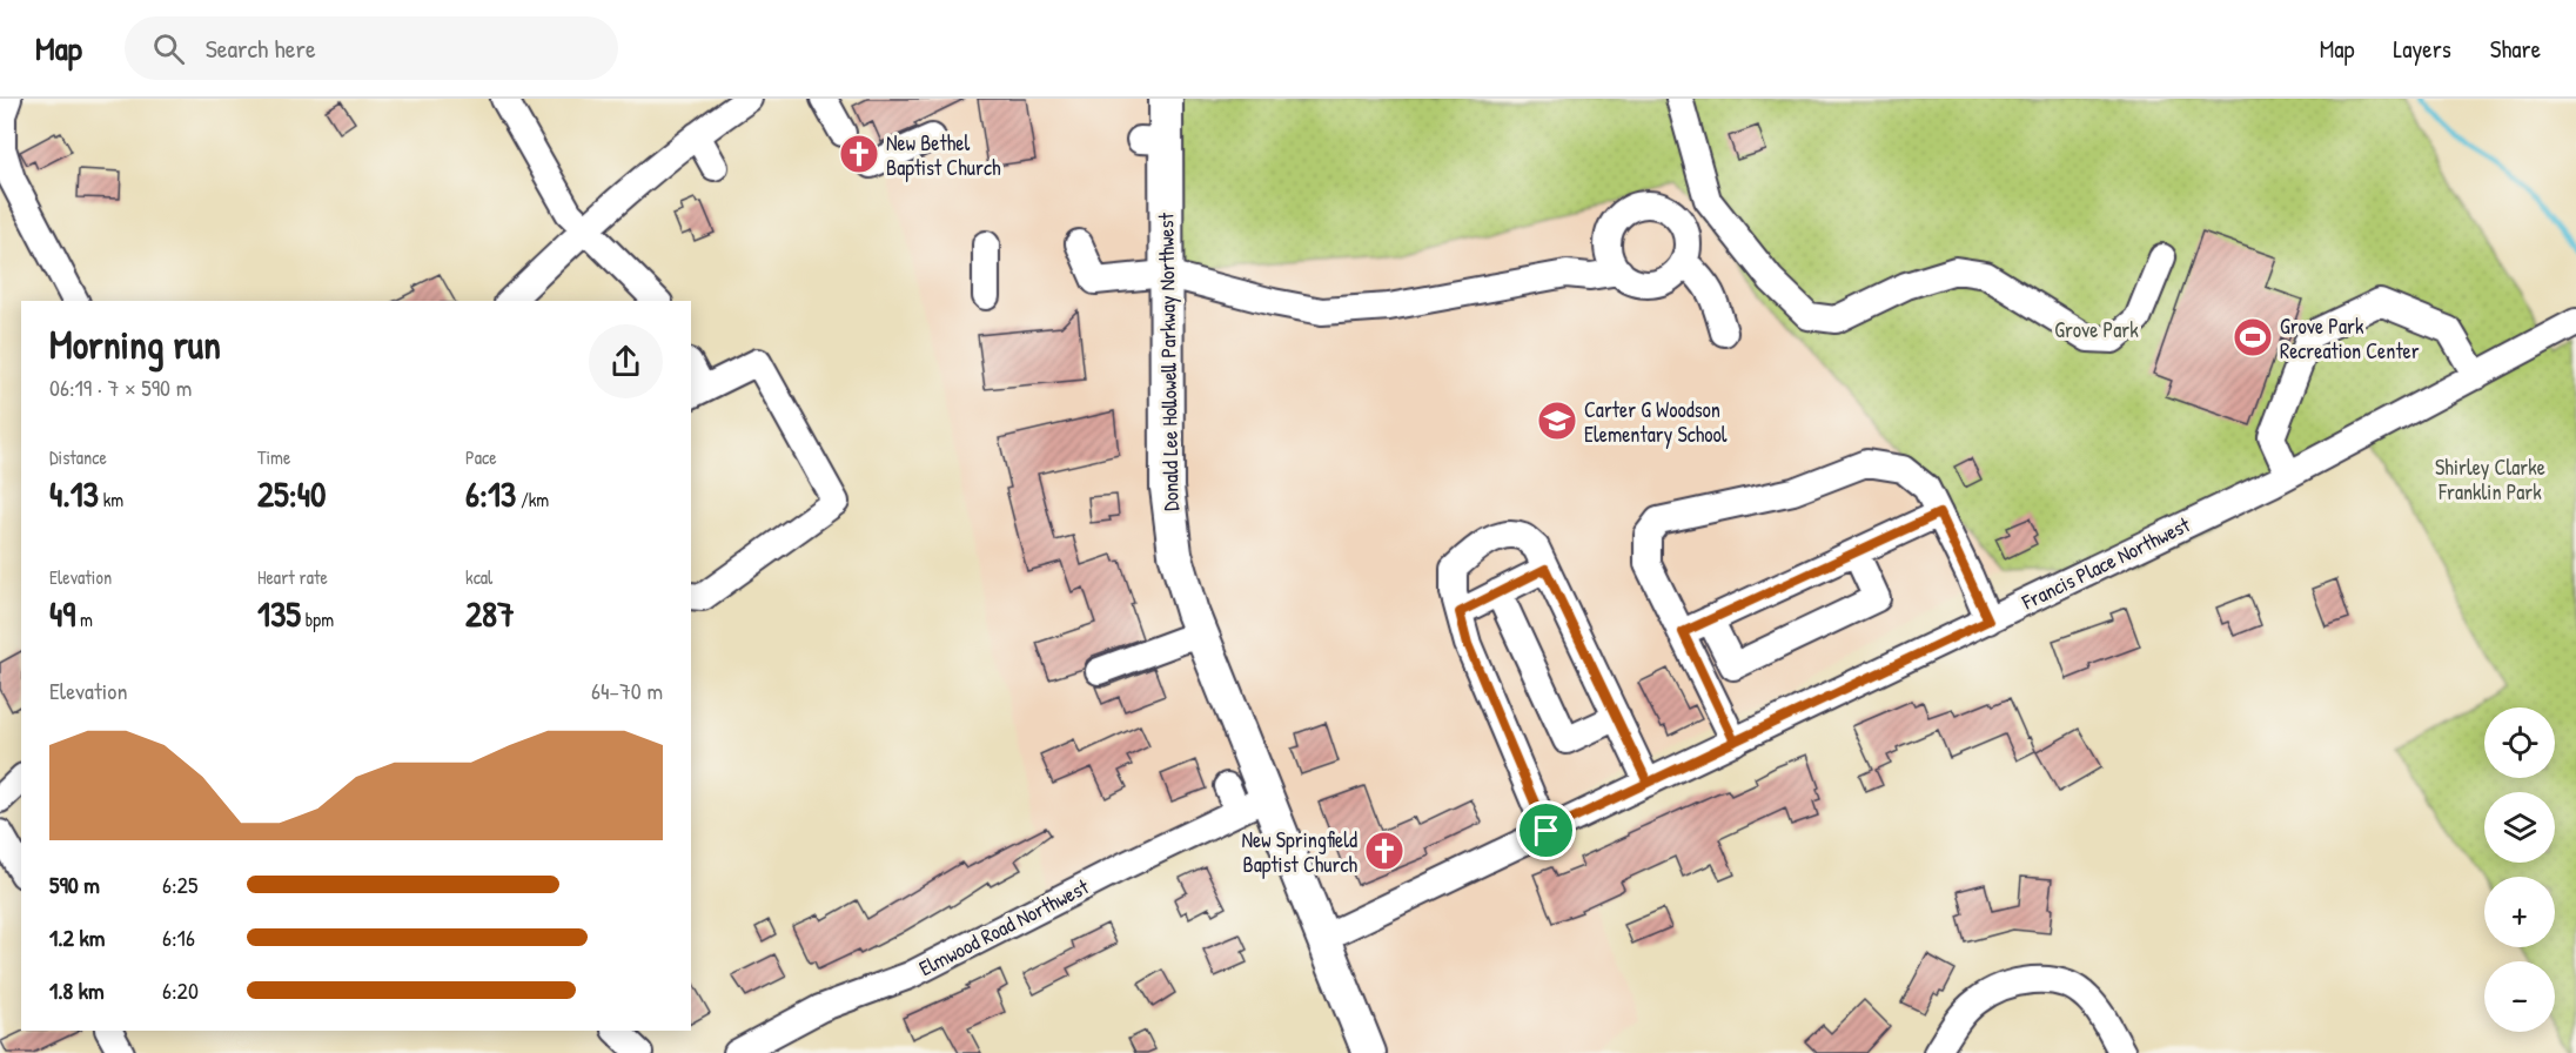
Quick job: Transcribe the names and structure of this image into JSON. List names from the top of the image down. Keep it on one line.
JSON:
{"streets":{"main road":["Donald Lee Hollowell Parkway Northwest"],"street":["Francis Place Northwest","Elmwood Road Northwest"]},"crossings":[["Donald Lee Hollowell Parkway Northwest","Francis Place Northwest"],["Donald Lee Hollowell Parkway Northwest","Elmwood Road Northwest"]],"parks":["Grove Park","Shirley Clarke Franklin Park"],"places":{"church":["New Bethel Baptist Church","New Springfield Baptist Church"],"sports":["Grove Park Recreation Center"],"school or university":["Carter G Woodson Elementary School"]},"page":{"header":"Map","search":"Search here","nav":["Map","Layers","Share"],"heading":["Morning run","06:19 · 7 × 590 m"],"stats":[["Distance","4.13 km"],["Time","25:40"],["Pace","6:13 /km"],["Elevation","49 m"],["Heart rate","135 bpm"],["kcal","287"]],"chart":["Elevation","64–70 m"],"map_buttons":["+","−"],"list":[{"name":"590 m","note":"6:25"},{"name":"1.2 km","note":"6:16"},{"name":"1.8 km","note":"6:20"}]}}
